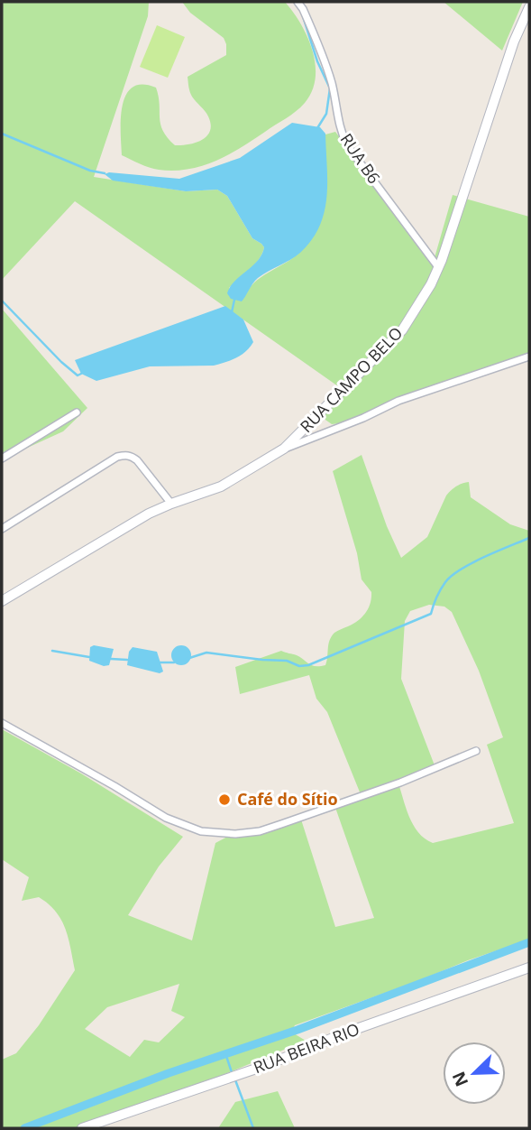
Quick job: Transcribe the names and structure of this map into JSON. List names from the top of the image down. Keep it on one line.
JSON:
{"streets":{"street":["RUA B6","RUA CAMPO BELO","RUA BEIRA RIO"]},"crossings":[["RUA B6","RUA CAMPO BELO"]],"places":["Café do Sítio"],"north":"bottom left"}
